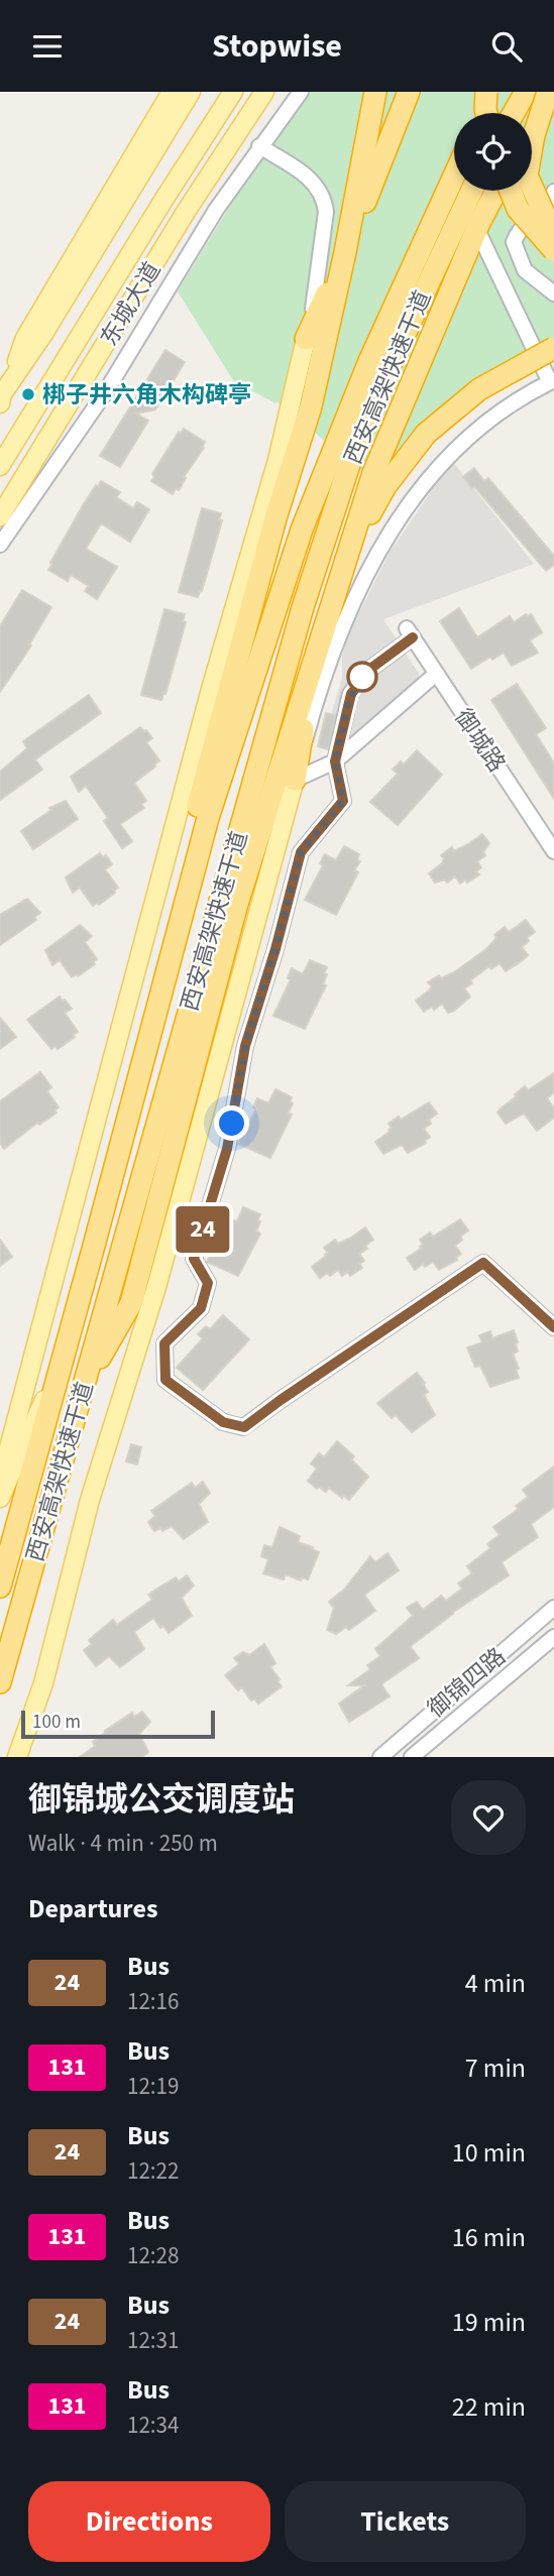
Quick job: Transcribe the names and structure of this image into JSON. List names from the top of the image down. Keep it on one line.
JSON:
{"streets":{"highway":["西安高架快速干道"],"main road":["东城大道"],"street":["御城路","御锦四路"]},"places":["梆子井六角木构碑亭"],"lines":["bus line 24"],"scale_bar":"100 m","page":{"header":"Stopwise","on_map":"24","scale":"100 m","heading":[["御锦城公交调度站","Walk · 4 min · 250 m"],"Departures"],"list":[{"mark":"24","name":"Bus","note":"12:16","value":"4 min"},{"mark":"131","name":"Bus","note":"12:19","value":"7 min"},{"mark":"24","name":"Bus","note":"12:22","value":"10 min"},{"mark":"131","name":"Bus","note":"12:28","value":"16 min"},{"mark":"24","name":"Bus","note":"12:31","value":"19 min"},{"mark":"131","name":"Bus","note":"12:34","value":"22 min"}],"buttons":["Directions","Tickets"]}}
